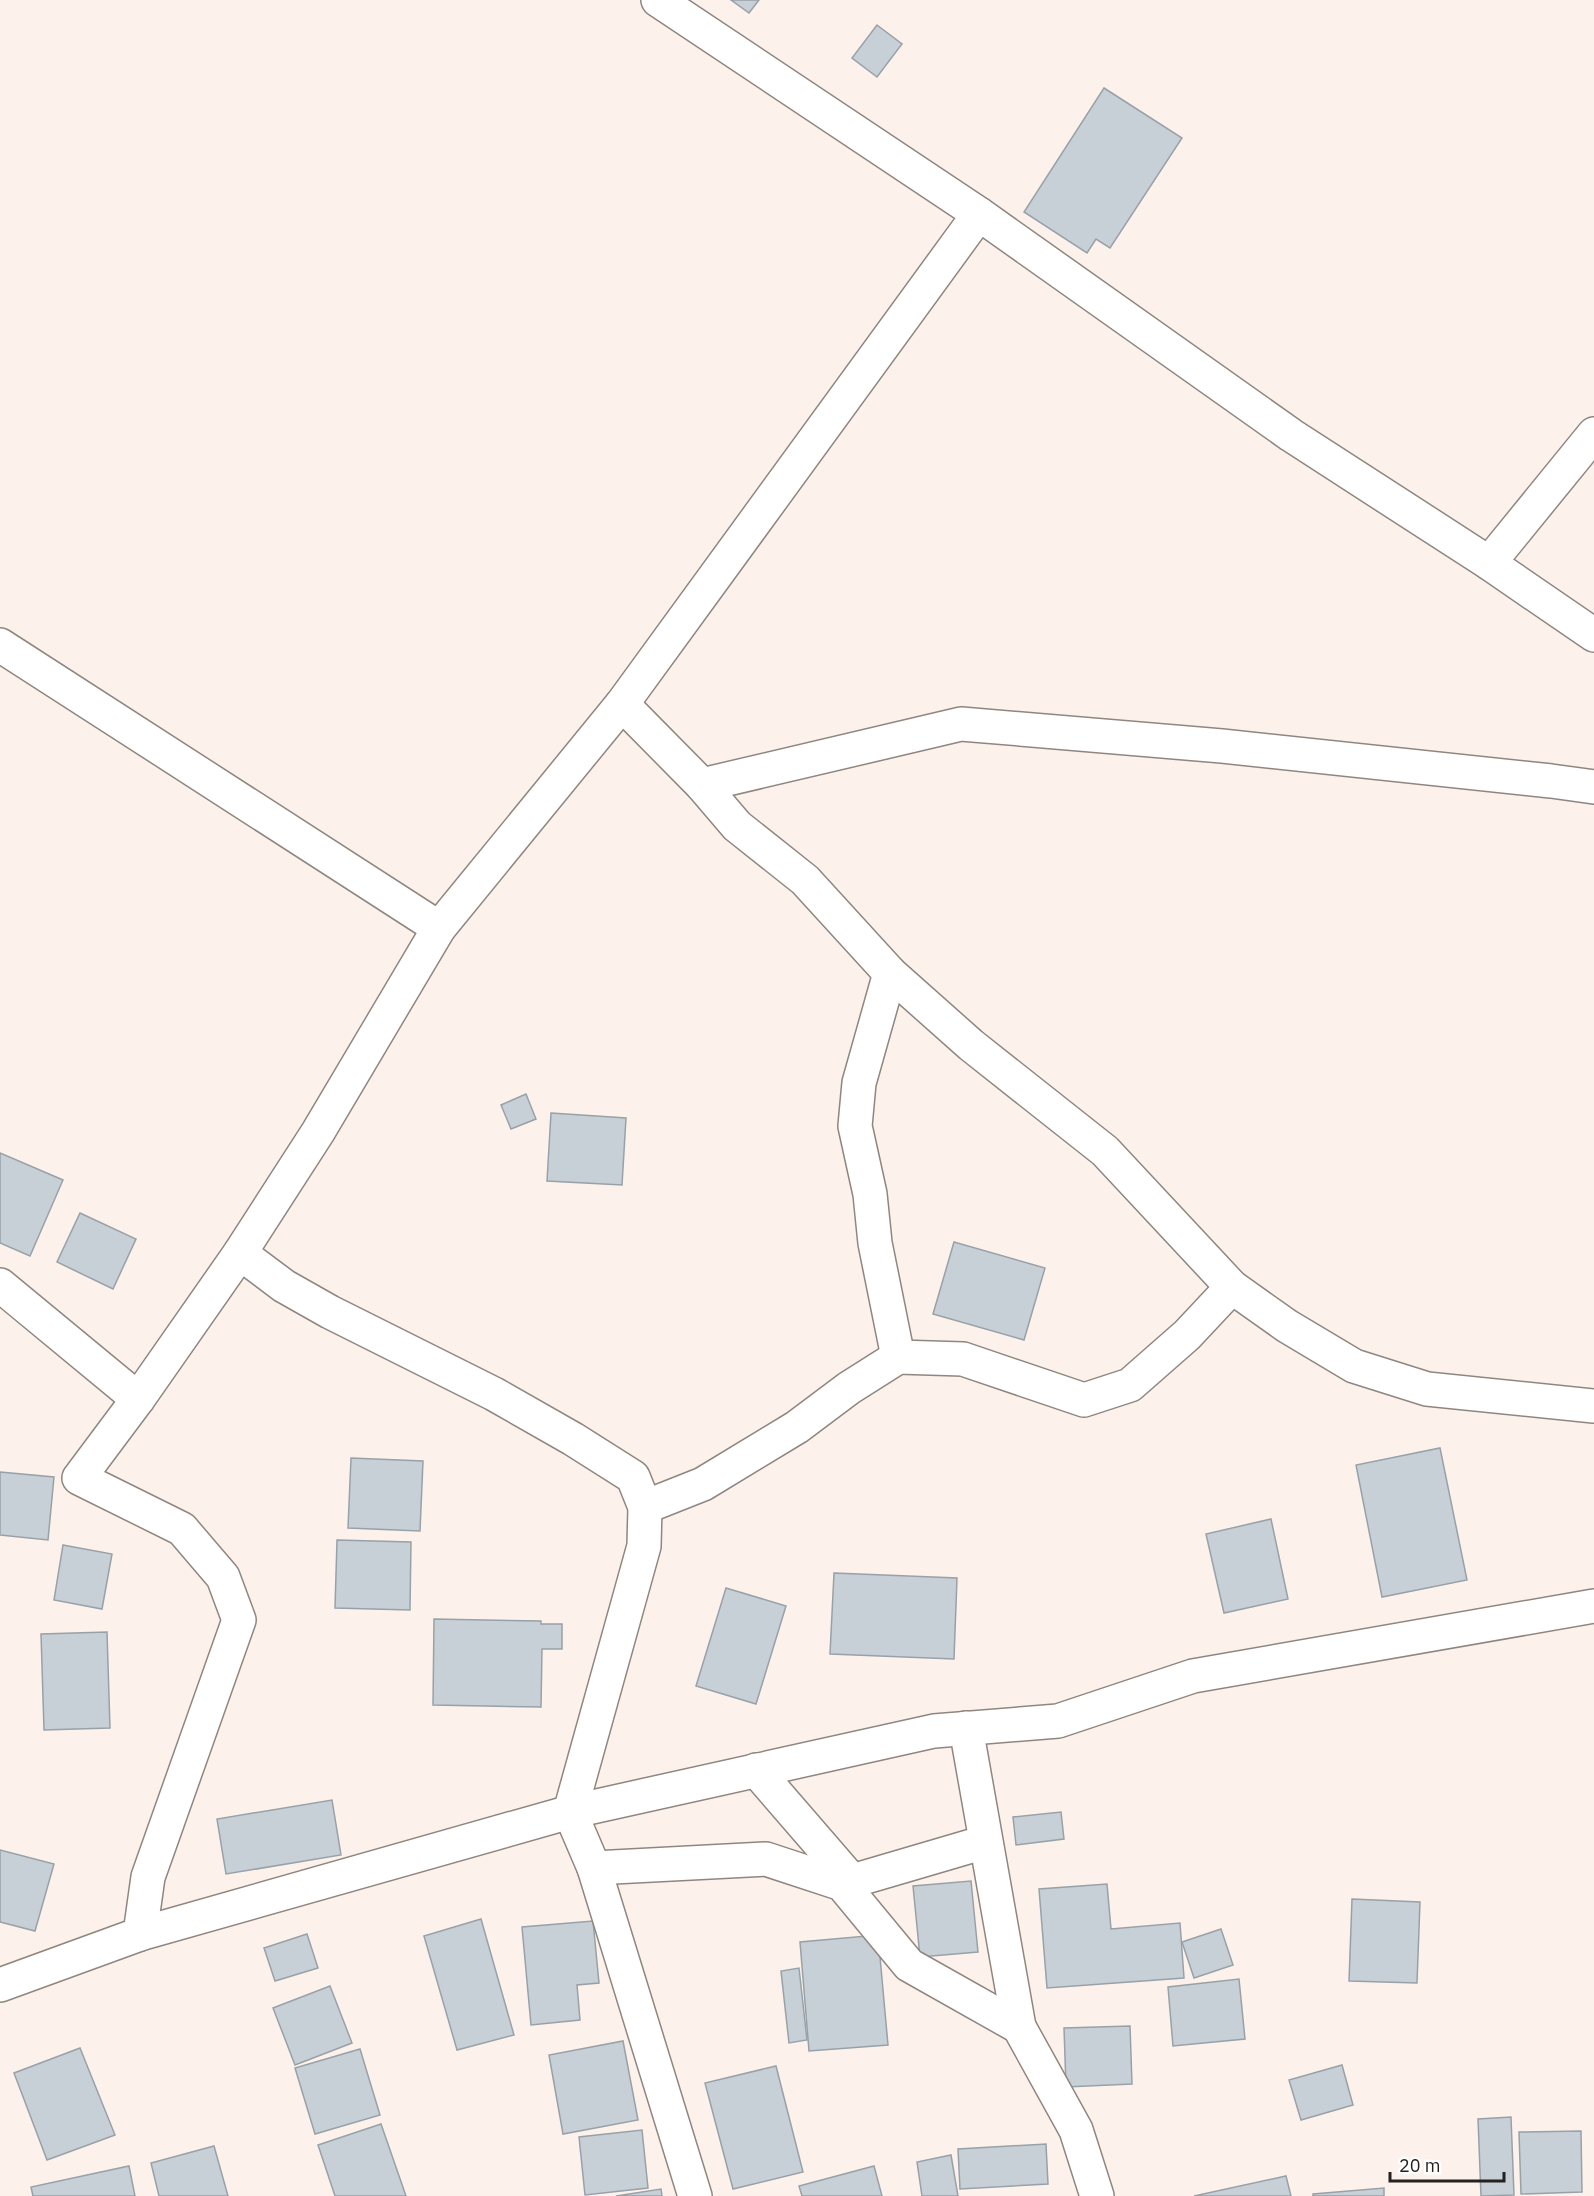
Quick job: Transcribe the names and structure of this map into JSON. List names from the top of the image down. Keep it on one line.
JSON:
{"scale_bar":"20 m"}
